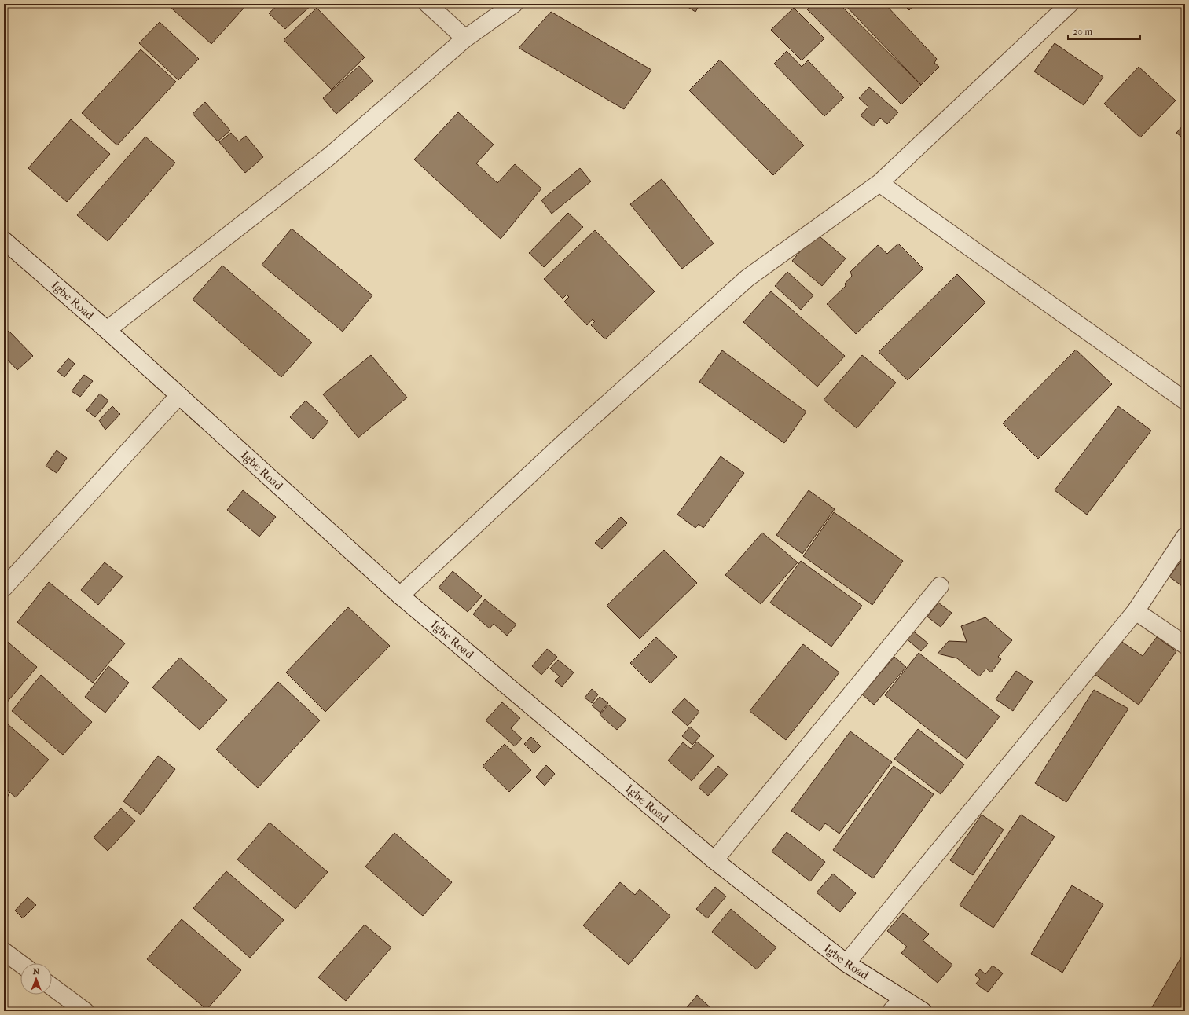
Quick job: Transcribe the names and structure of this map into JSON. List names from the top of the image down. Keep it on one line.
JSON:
{"streets":{"street":["Igbe Road"]},"scale_bar":"20 m","north":"top"}
